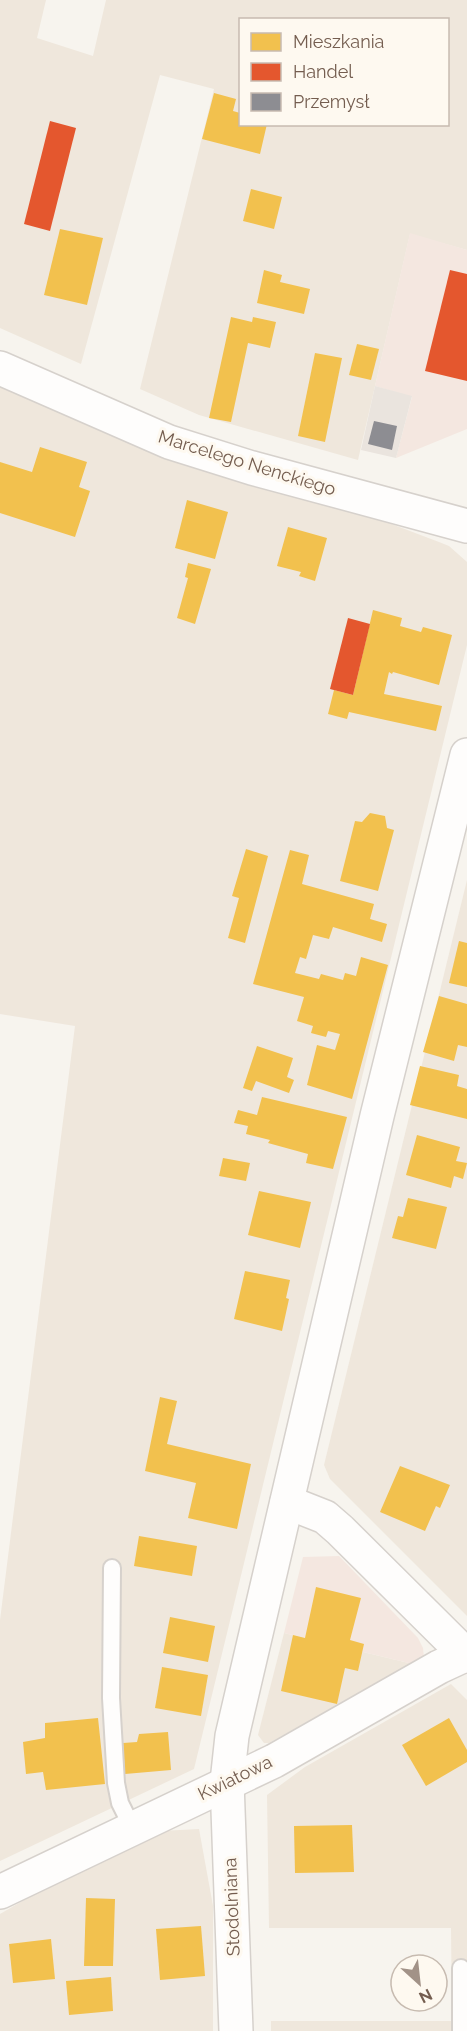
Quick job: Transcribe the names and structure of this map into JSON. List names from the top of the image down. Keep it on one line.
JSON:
{"streets":{"street":["Marcelego Nenckiego","Kwiatowa","Stodolniana"]},"crossings":[["Kwiatowa","Stodolniana"]],"legend":["Mieszkania","Handel","Przemysł"],"north":"bottom right"}
